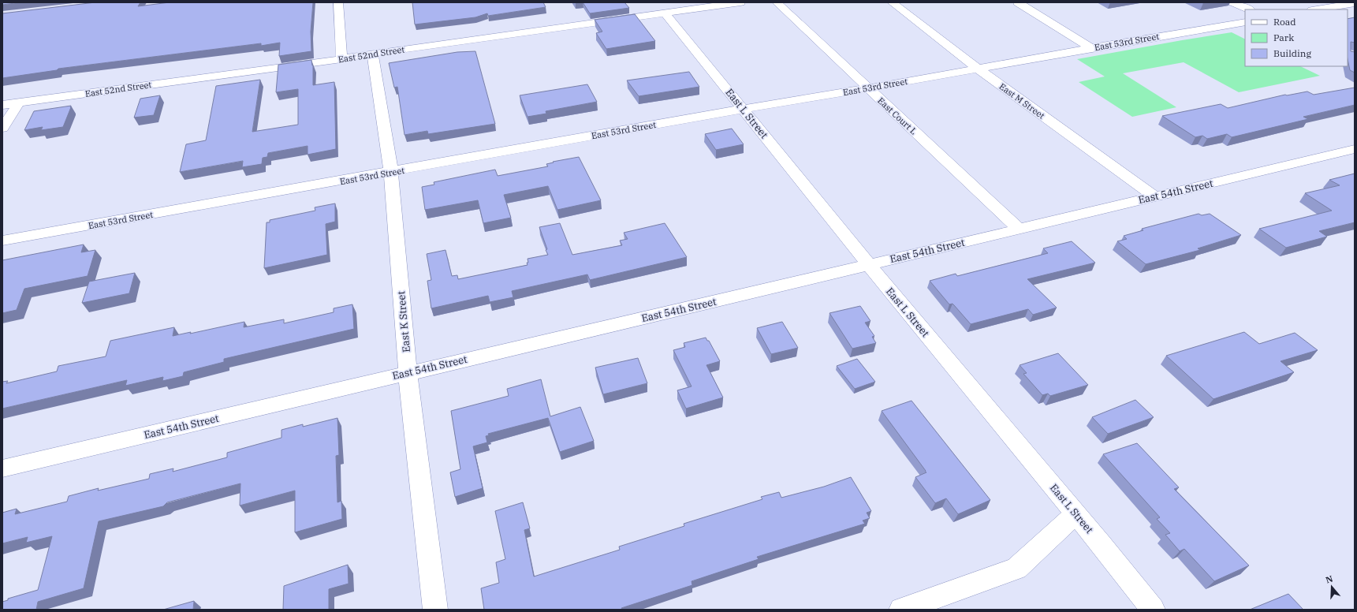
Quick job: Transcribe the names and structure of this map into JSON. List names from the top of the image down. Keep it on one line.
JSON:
{"streets":{"street":["East 53rd Street","East 52nd Street","East M Street","East L Street","East Court L","East 54th Street","East K Street"]},"crossings":[["East 53rd Street","East M Street"],["East 53rd Street","East L Street"],["East 53rd Street","East Court L"],["East 53rd Street","East K Street"],["East 52nd Street","East L Street"],["East 52nd Street","East K Street"],["East M Street","East 54th Street"],["East L Street","East 54th Street"],["East Court L","East 54th Street"],["East 54th Street","East K Street"]],"legend":["Road","Park","Building"],"north":"top"}
